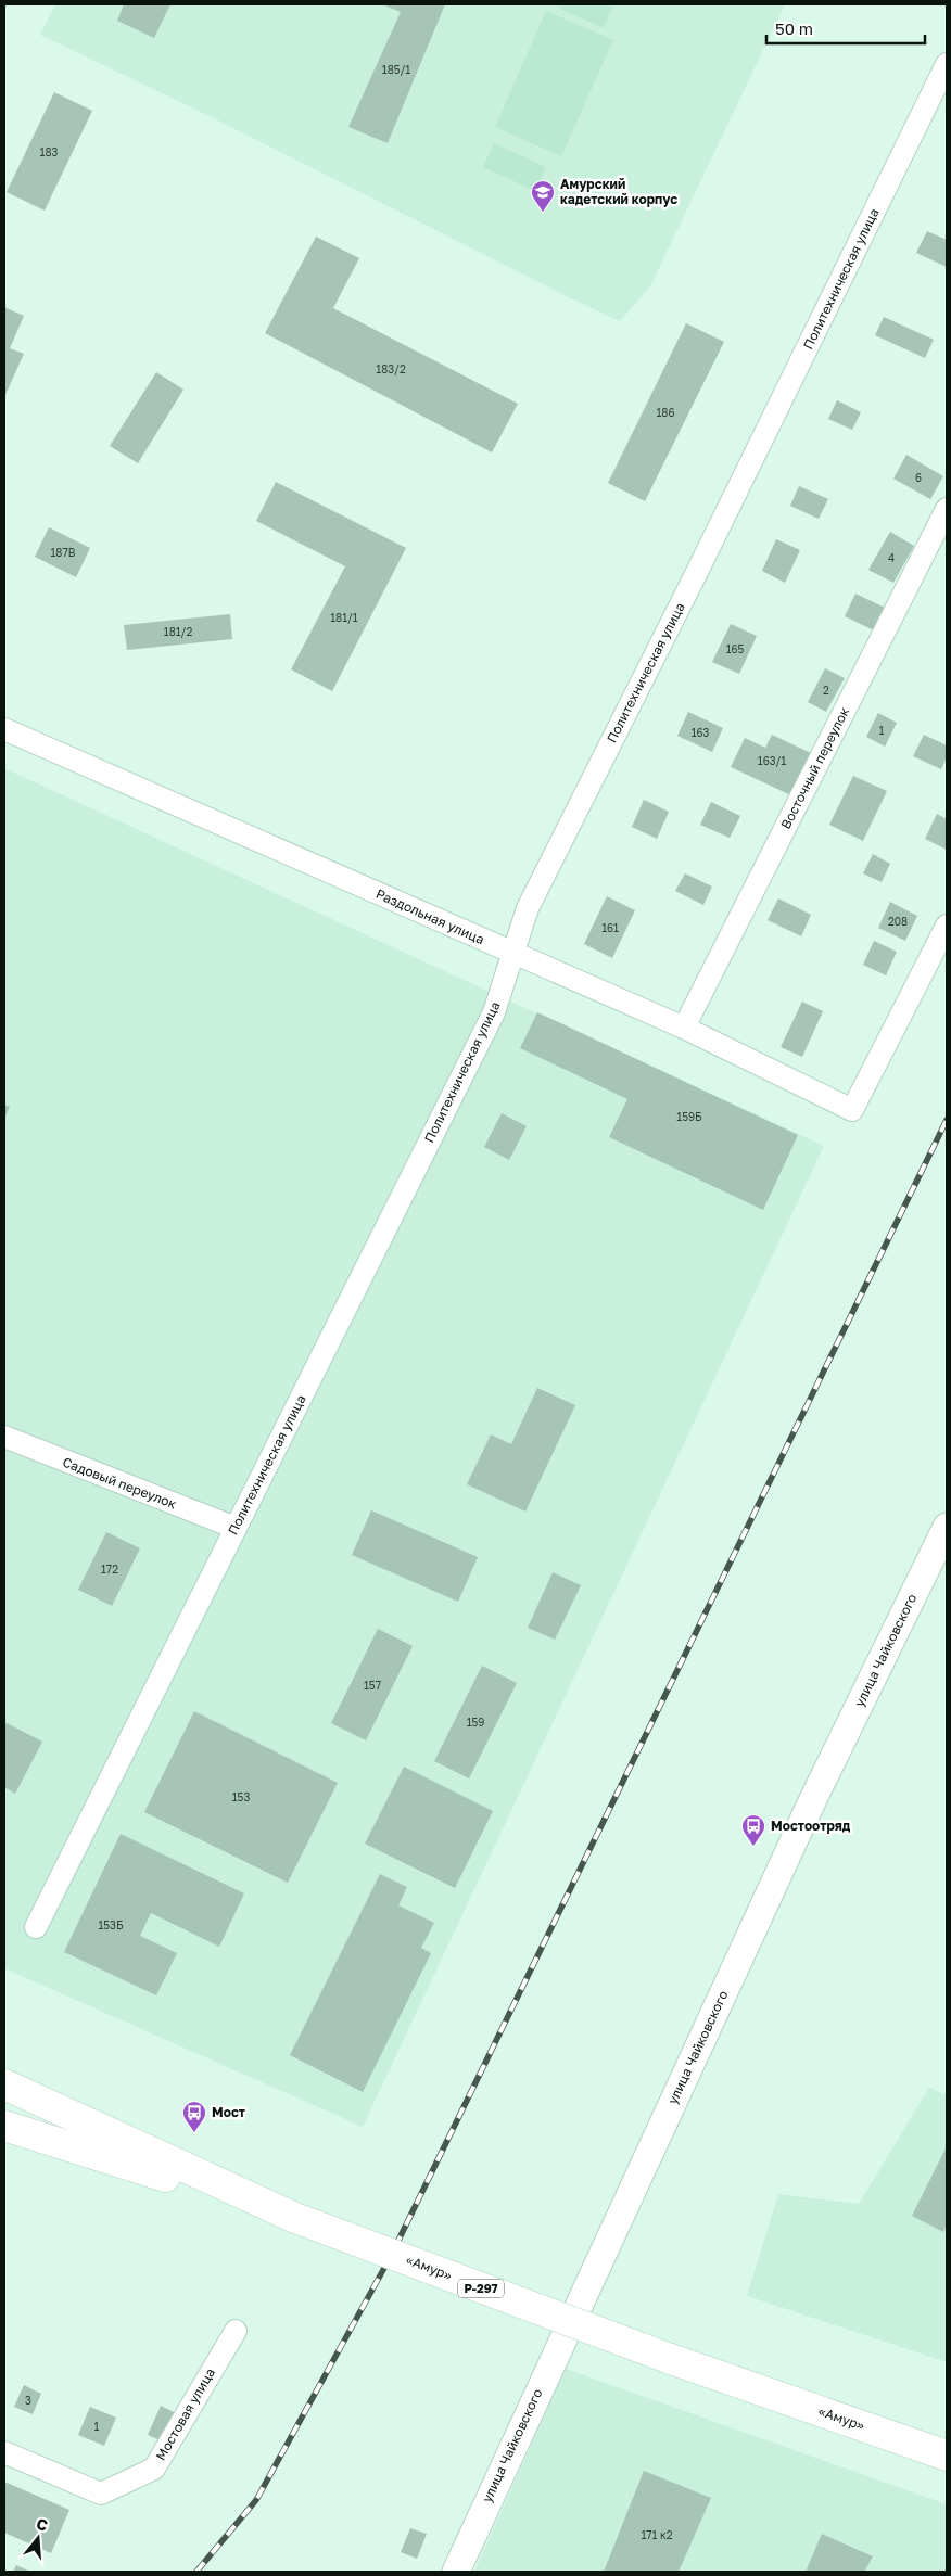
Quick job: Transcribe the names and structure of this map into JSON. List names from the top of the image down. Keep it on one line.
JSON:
{"streets":{"highway":["«Амур»","Р-297"],"street":["Политехническая улица","Восточный переулок","Раздольная улица","Садовый переулок","улица Чайковского","Мостовая улица"]},"crossings":[["Политехническая улица","Раздольная улица"],["Политехническая улица","Садовый переулок"],["Восточный переулок","Раздольная улица"]],"places":{"school or university":["Амурский кадетский корпус"],"bus stop":["Мостоотряд","Мост"]},"house_numbers":["185/1","183","183/2","186","6","187В","4","181/1","181/2","165","2","1","163","163/1","208","161","159Б","172","157","159","153","153Б","3","1","171 к2"],"scale_bar":"50 m","north":"top"}
